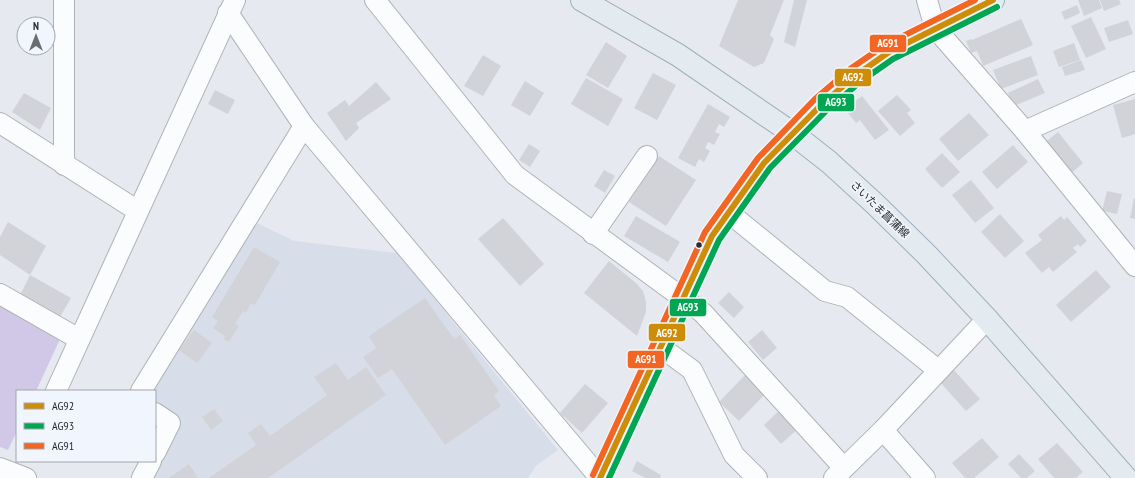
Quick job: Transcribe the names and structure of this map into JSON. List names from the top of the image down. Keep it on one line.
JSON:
{"streets":{"main road":["さいたま菖蒲線"]},"lines":["transit line AG92","transit line AG91","transit line AG93"],"legend":["AG92","AG93","AG91"],"north":"top"}
